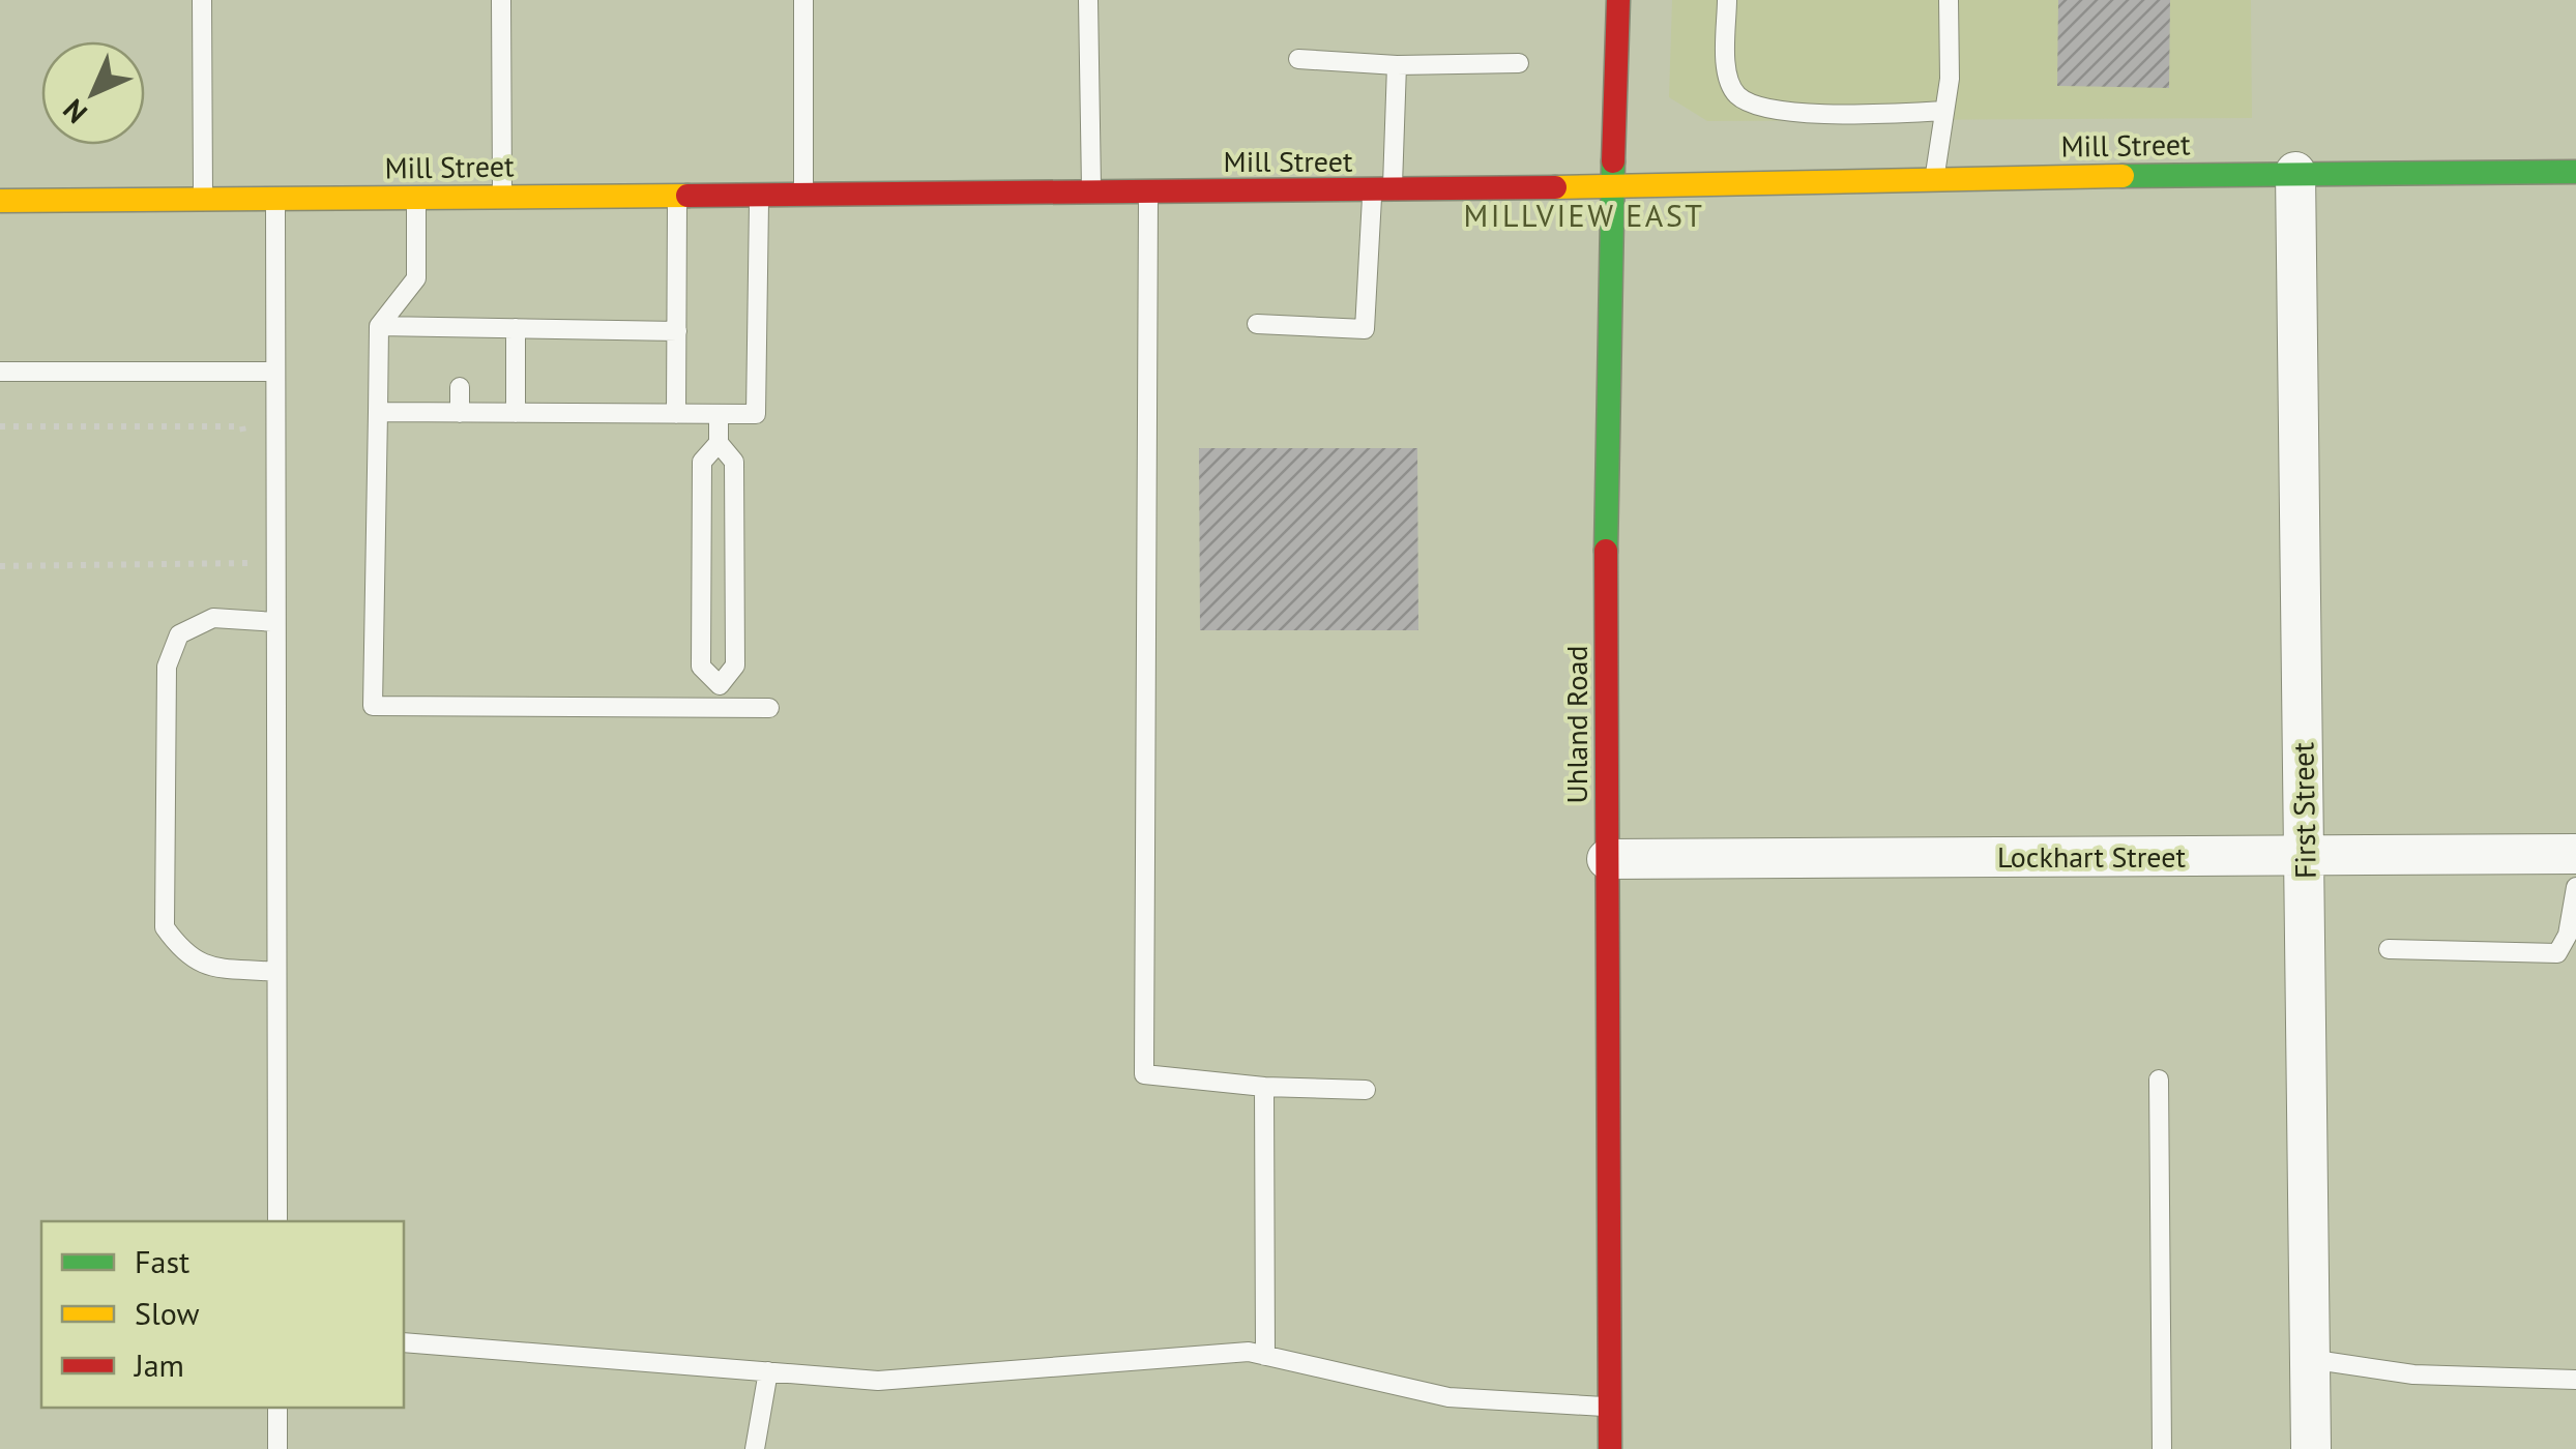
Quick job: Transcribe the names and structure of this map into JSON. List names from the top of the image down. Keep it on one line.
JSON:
{"streets":{"street":["Mill Street","Uhland Road","First Street","Lockhart Street"]},"crossings":[["Mill Street","Uhland Road"],["Mill Street","First Street"],["Uhland Road","Lockhart Street"],["First Street","Lockhart Street"]],"districts":["MILLVIEW EAST"],"legend":["Fast","Slow","Jam"],"north":"bottom left"}
